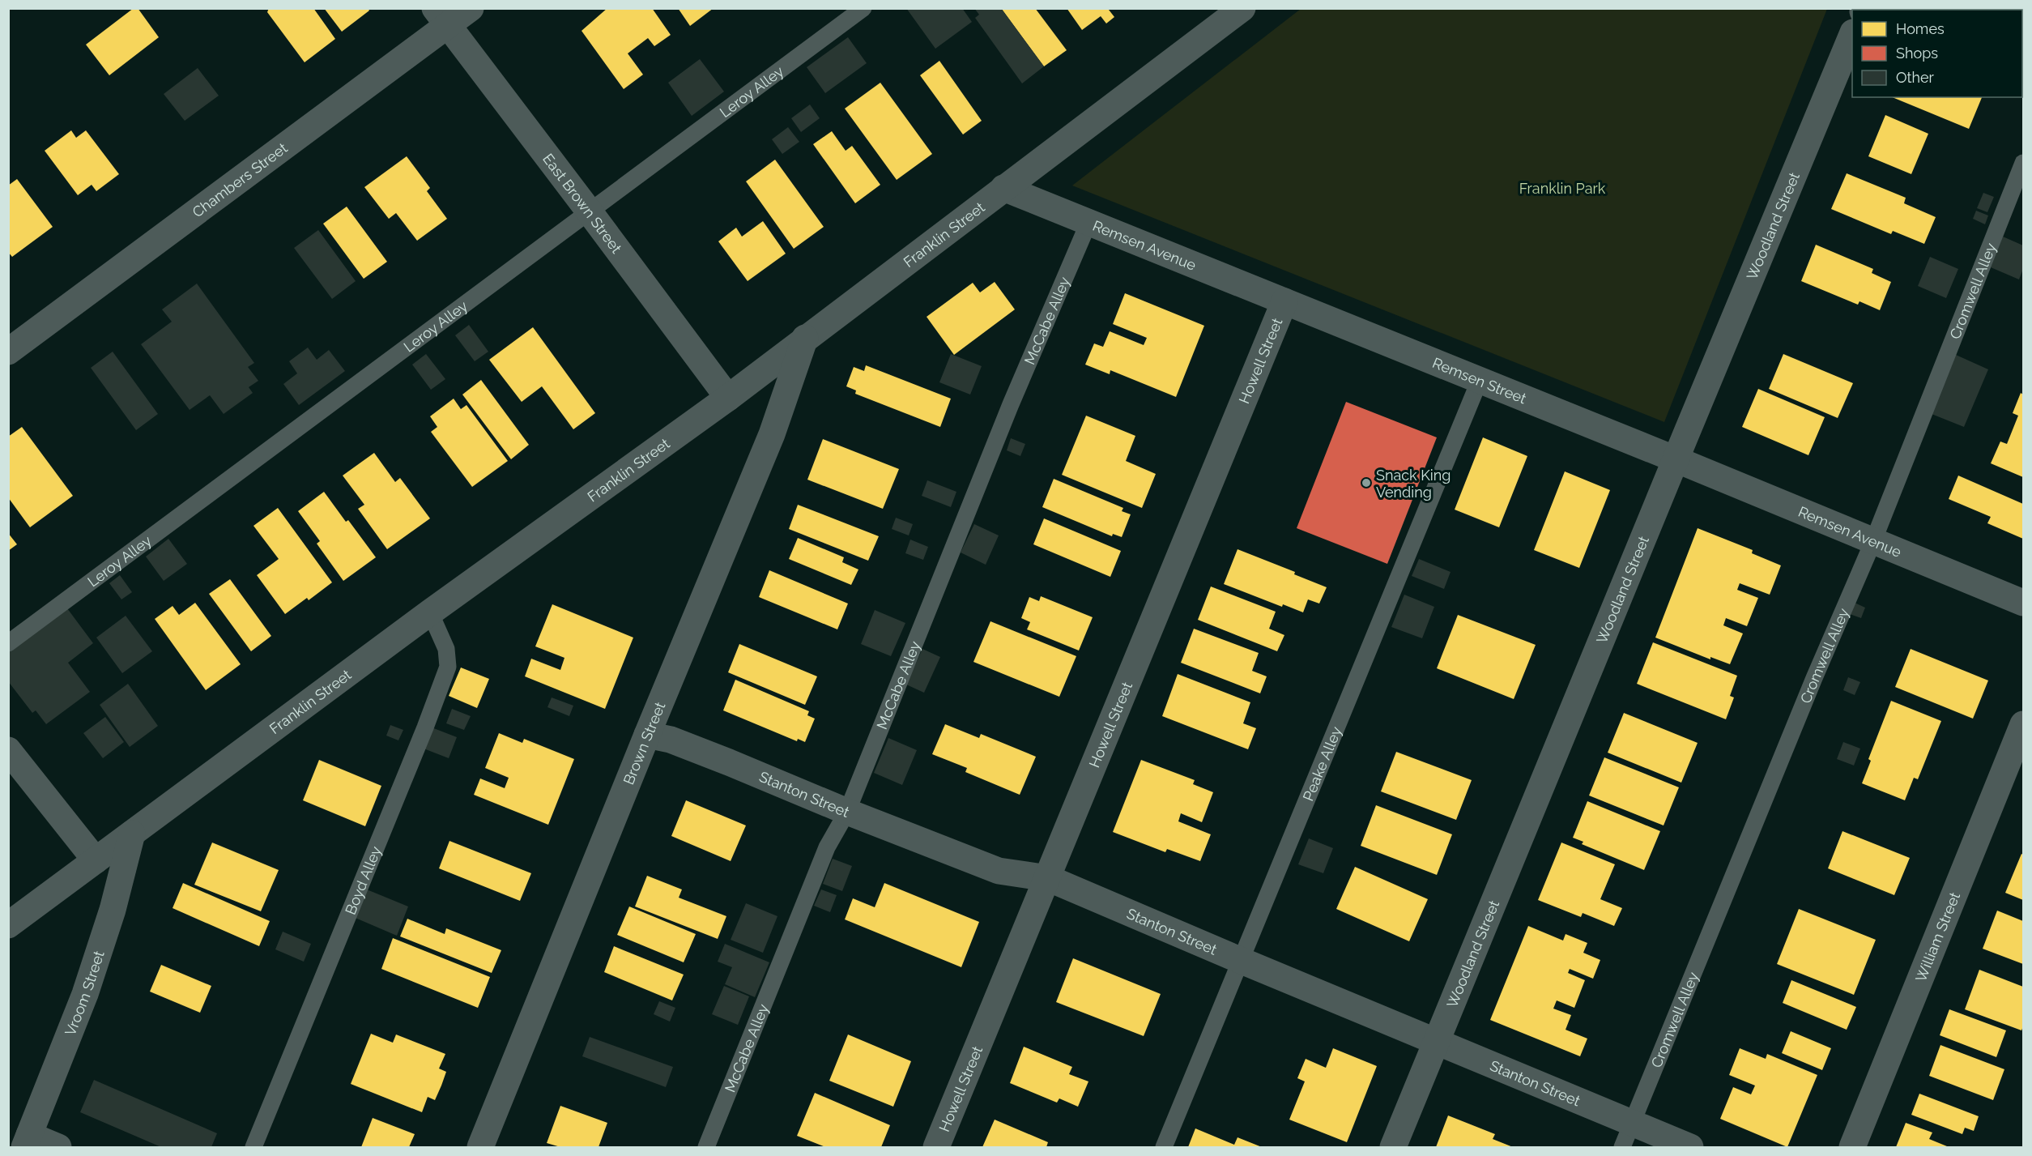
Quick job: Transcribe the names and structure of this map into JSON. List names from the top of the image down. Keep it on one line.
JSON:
{"streets":{"street":["Chambers Street","East Brown Street","Woodland Street","Franklin Street","Remsen Avenue","Howell Street","Remsen Street","Brown Street","Stanton Street","William Street","Vroom Street"],"lane":["Leroy Alley","Cromwell Alley","McCabe Alley","Peake Alley","Boyd Alley"]},"crossings":[["Leroy Alley","East Brown Street"],["Chambers Street","East Brown Street"],["East Brown Street","Franklin Street"],["Woodland Street","Remsen Avenue"],["Woodland Street","Remsen Street"],["Woodland Street","Stanton Street"],["Franklin Street","Remsen Avenue"],["Franklin Street","Brown Street"],["Franklin Street","Boyd Alley"],["Franklin Street","Vroom Street"],["Remsen Avenue","Cromwell Alley"],["Remsen Avenue","McCabe Alley"],["Remsen Avenue","Howell Street"],["Remsen Avenue","Remsen Street"],["Cromwell Alley","Stanton Street"],["McCabe Alley","Stanton Street"],["Howell Street","Remsen Street"],["Howell Street","Stanton Street"],["Remsen Street","Peake Alley"],["Brown Street","Stanton Street"],["Peake Alley","Stanton Street"]],"parks":["Franklin Park"],"places":["Snack King Vending"],"legend":["Homes","Shops","Other"]}
